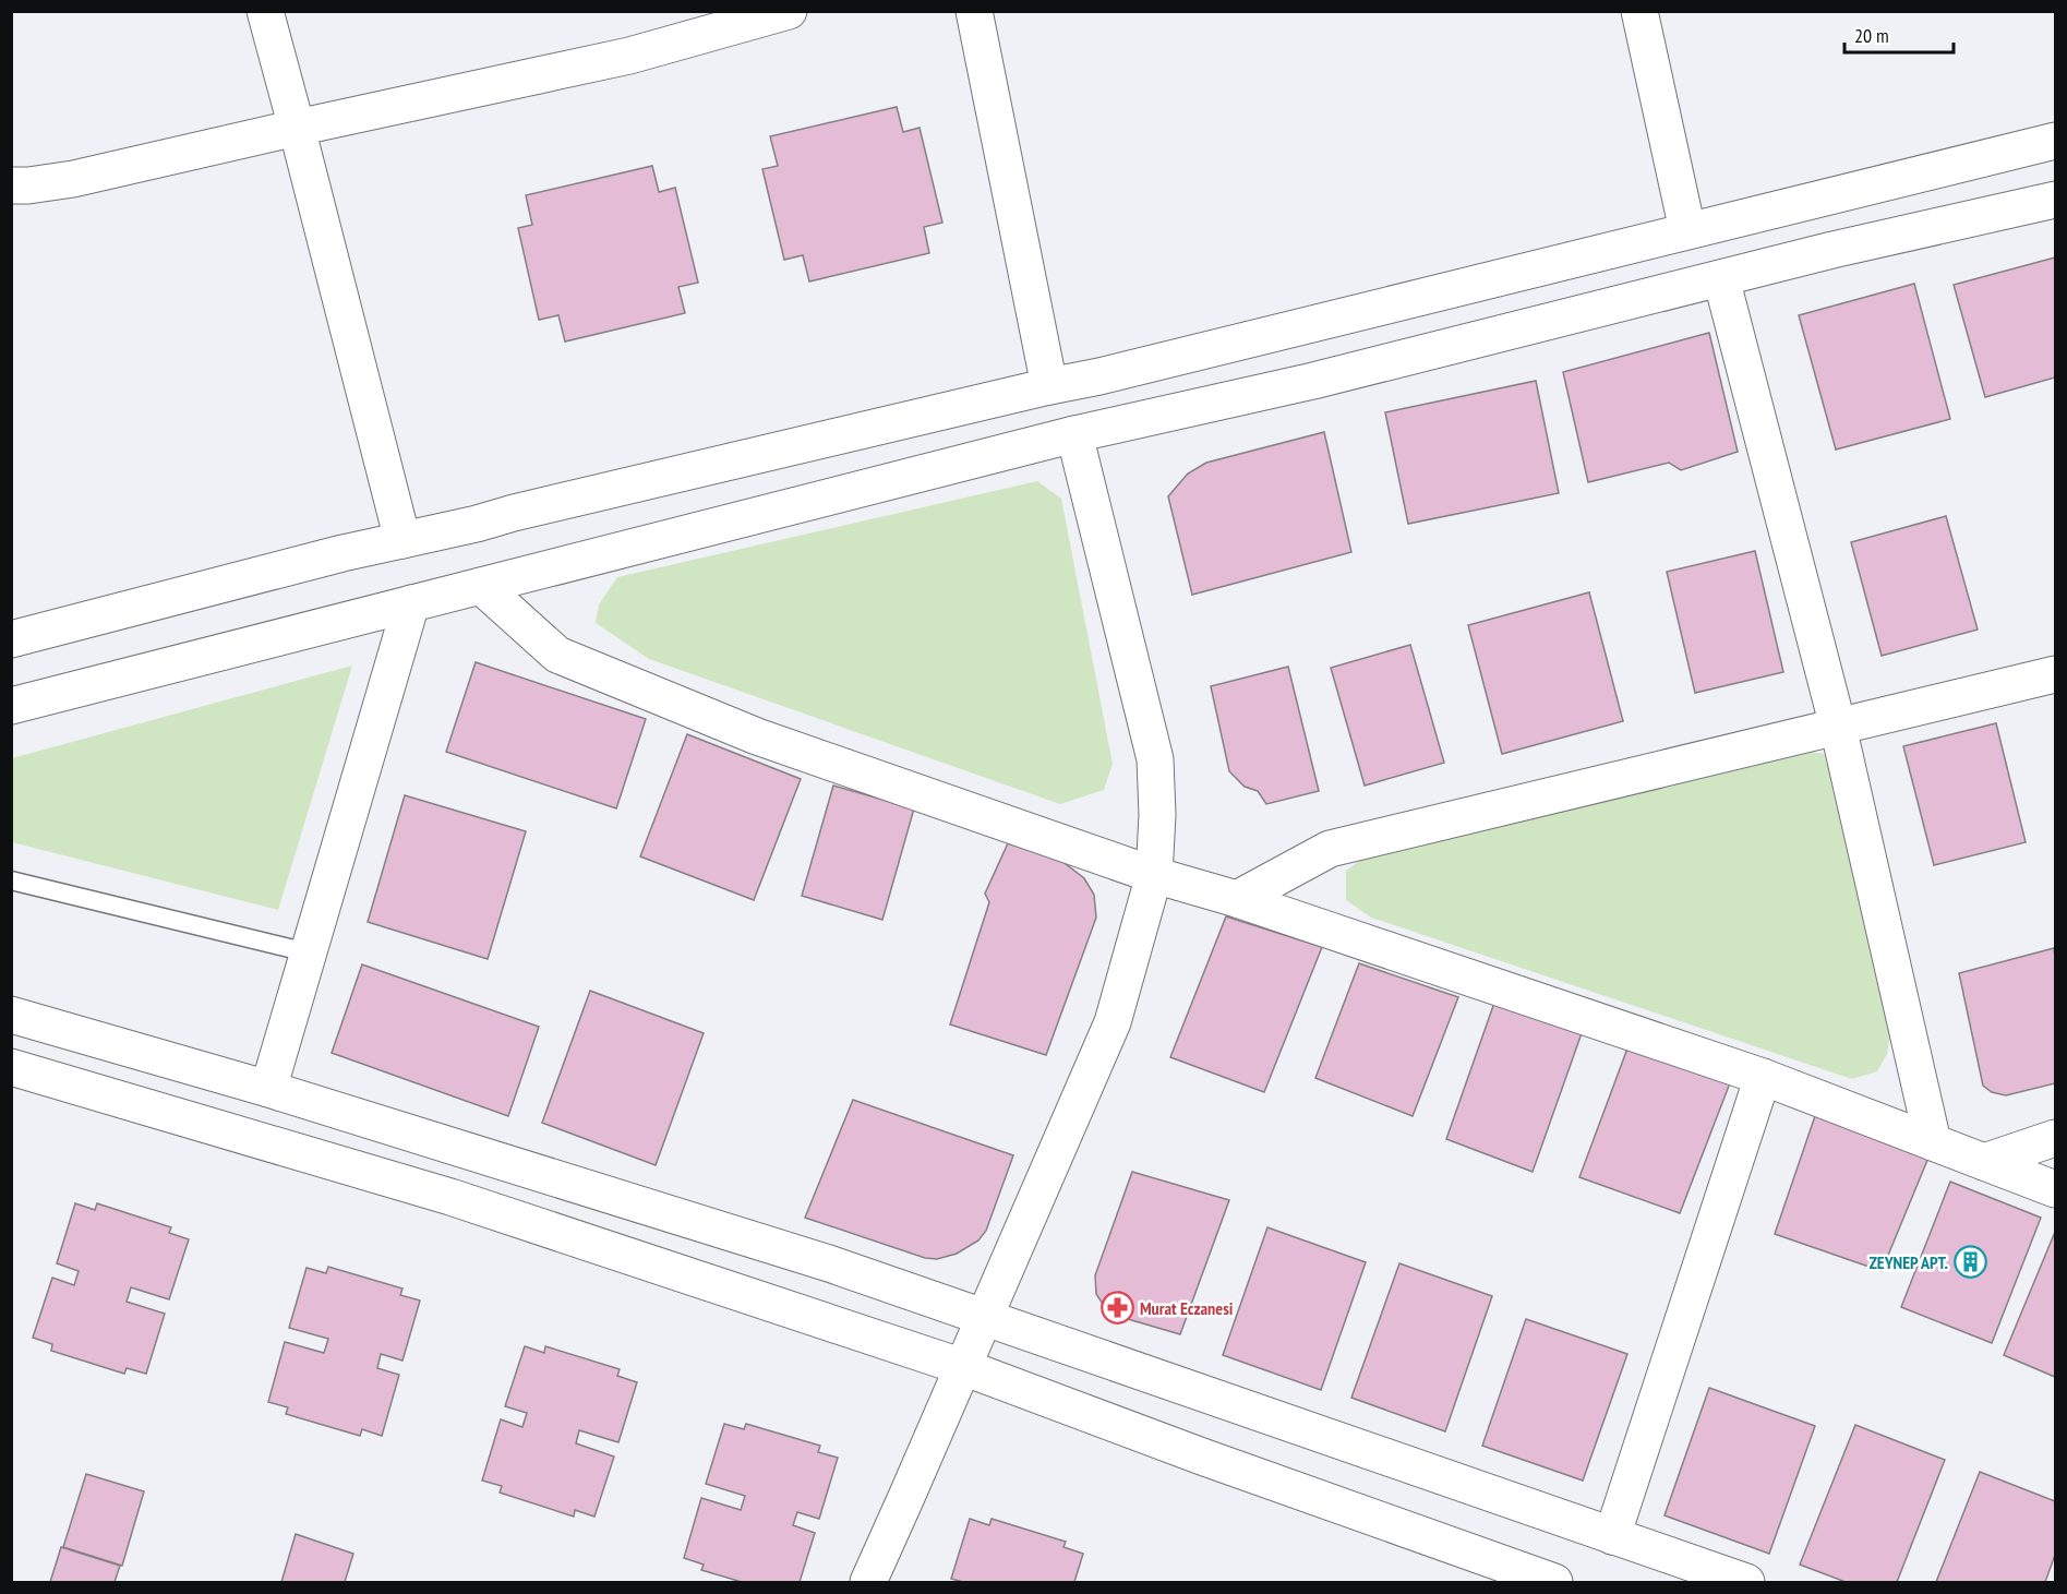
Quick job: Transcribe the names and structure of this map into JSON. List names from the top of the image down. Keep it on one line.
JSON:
{"places":{"building":["ZEYNEP APT."],"pharmacy":["Murat Eczanesi"]},"scale_bar":"20 m"}
